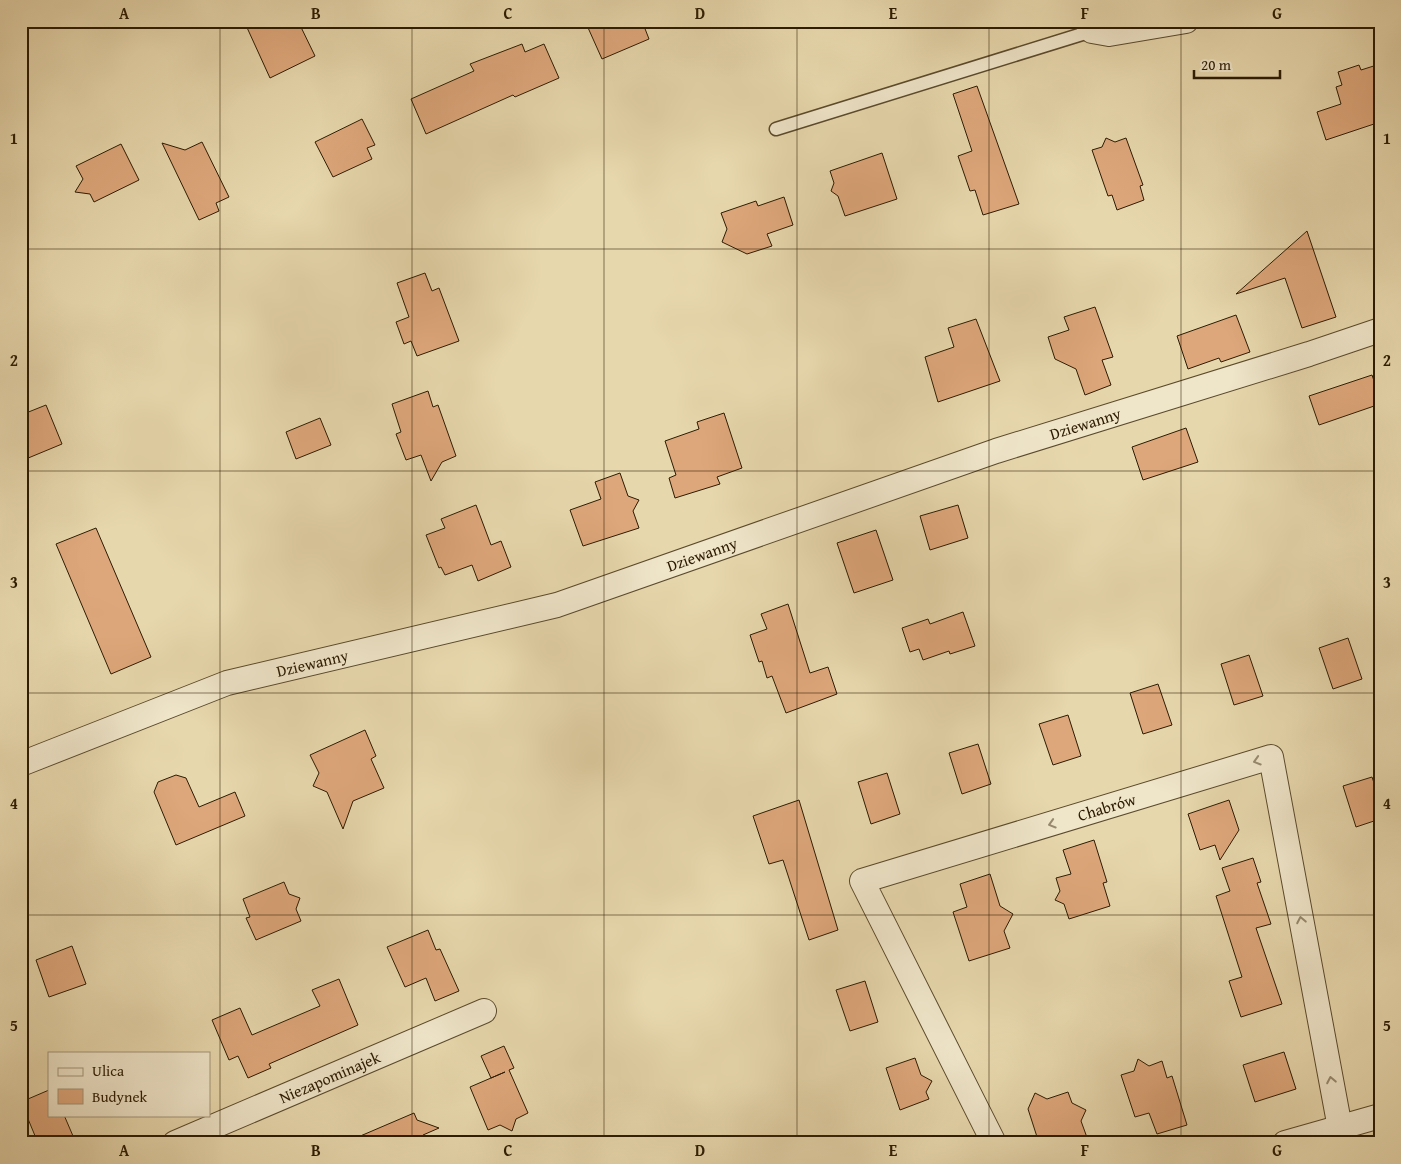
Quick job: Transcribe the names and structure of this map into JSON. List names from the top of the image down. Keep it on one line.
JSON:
{"streets":{"street":["Dziewanny","Chabrów","Niezapominajek"]},"legend":["Ulica","Budynek"],"scale_bar":"20 m","grid":{"columns":["A","B","C","D","E","F","G"],"rows":["1","2","3","4","5"]}}
